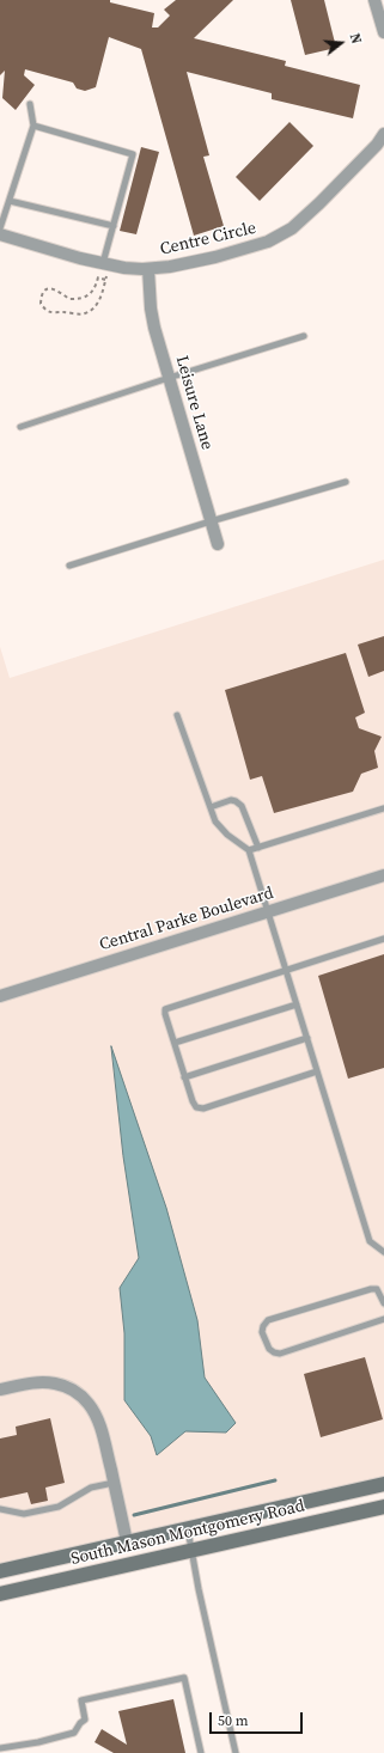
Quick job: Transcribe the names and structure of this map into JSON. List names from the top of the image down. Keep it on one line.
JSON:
{"streets":{"main road":["South Mason Montgomery Road"],"street":["Centre Circle","Leisure Lane","Central Parke Boulevard"]},"crossings":[["Centre Circle","Leisure Lane"]],"scale_bar":"50 m","north":"right"}
